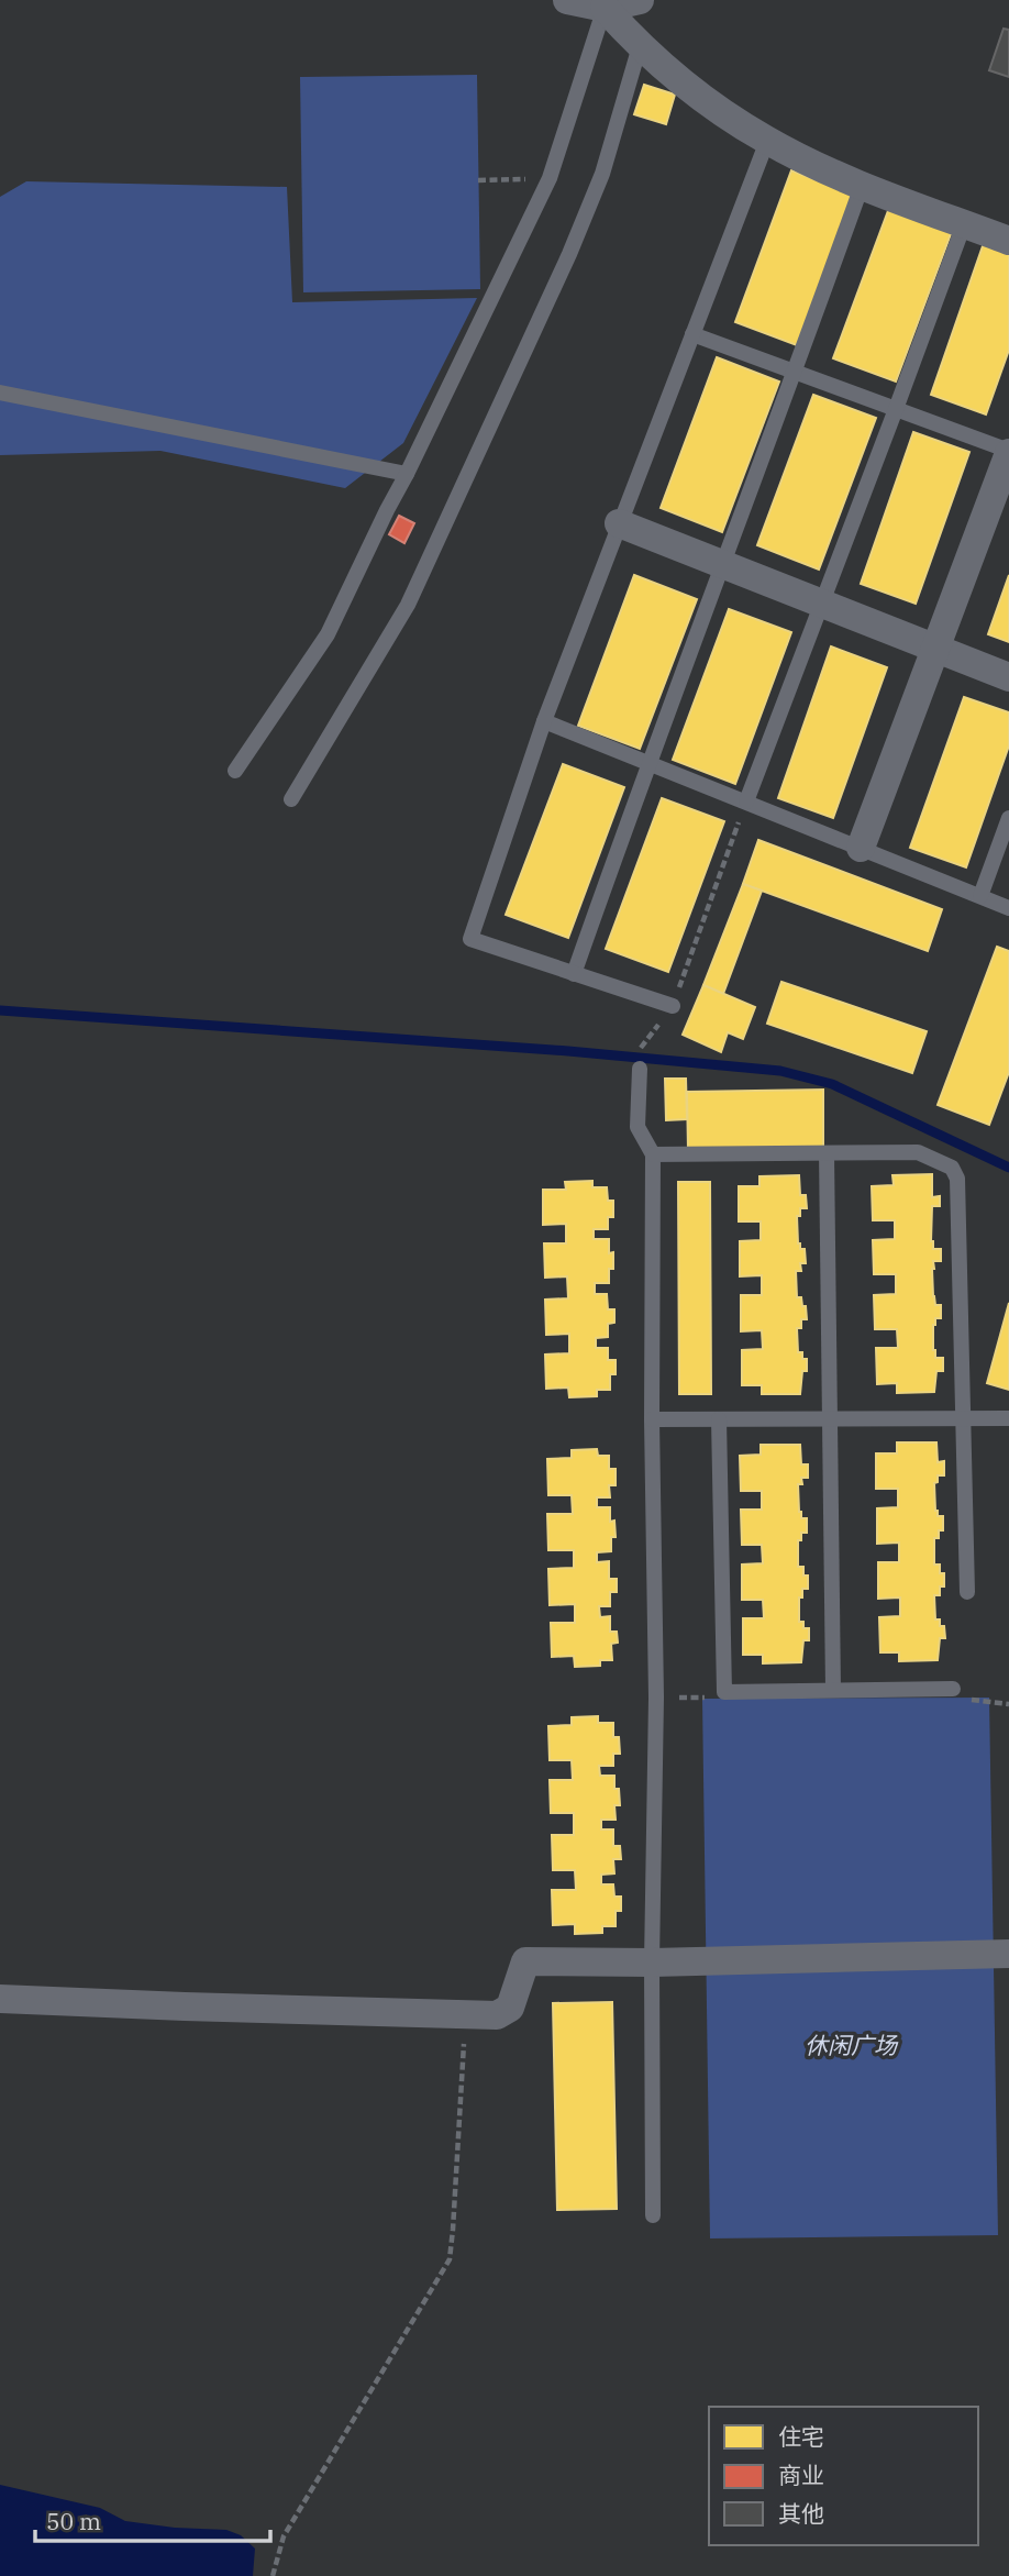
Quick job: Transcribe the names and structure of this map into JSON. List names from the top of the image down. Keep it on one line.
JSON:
{"parks":["休闲广场"],"legend":["住宅","商业","其他"],"scale_bar":"50 m"}
